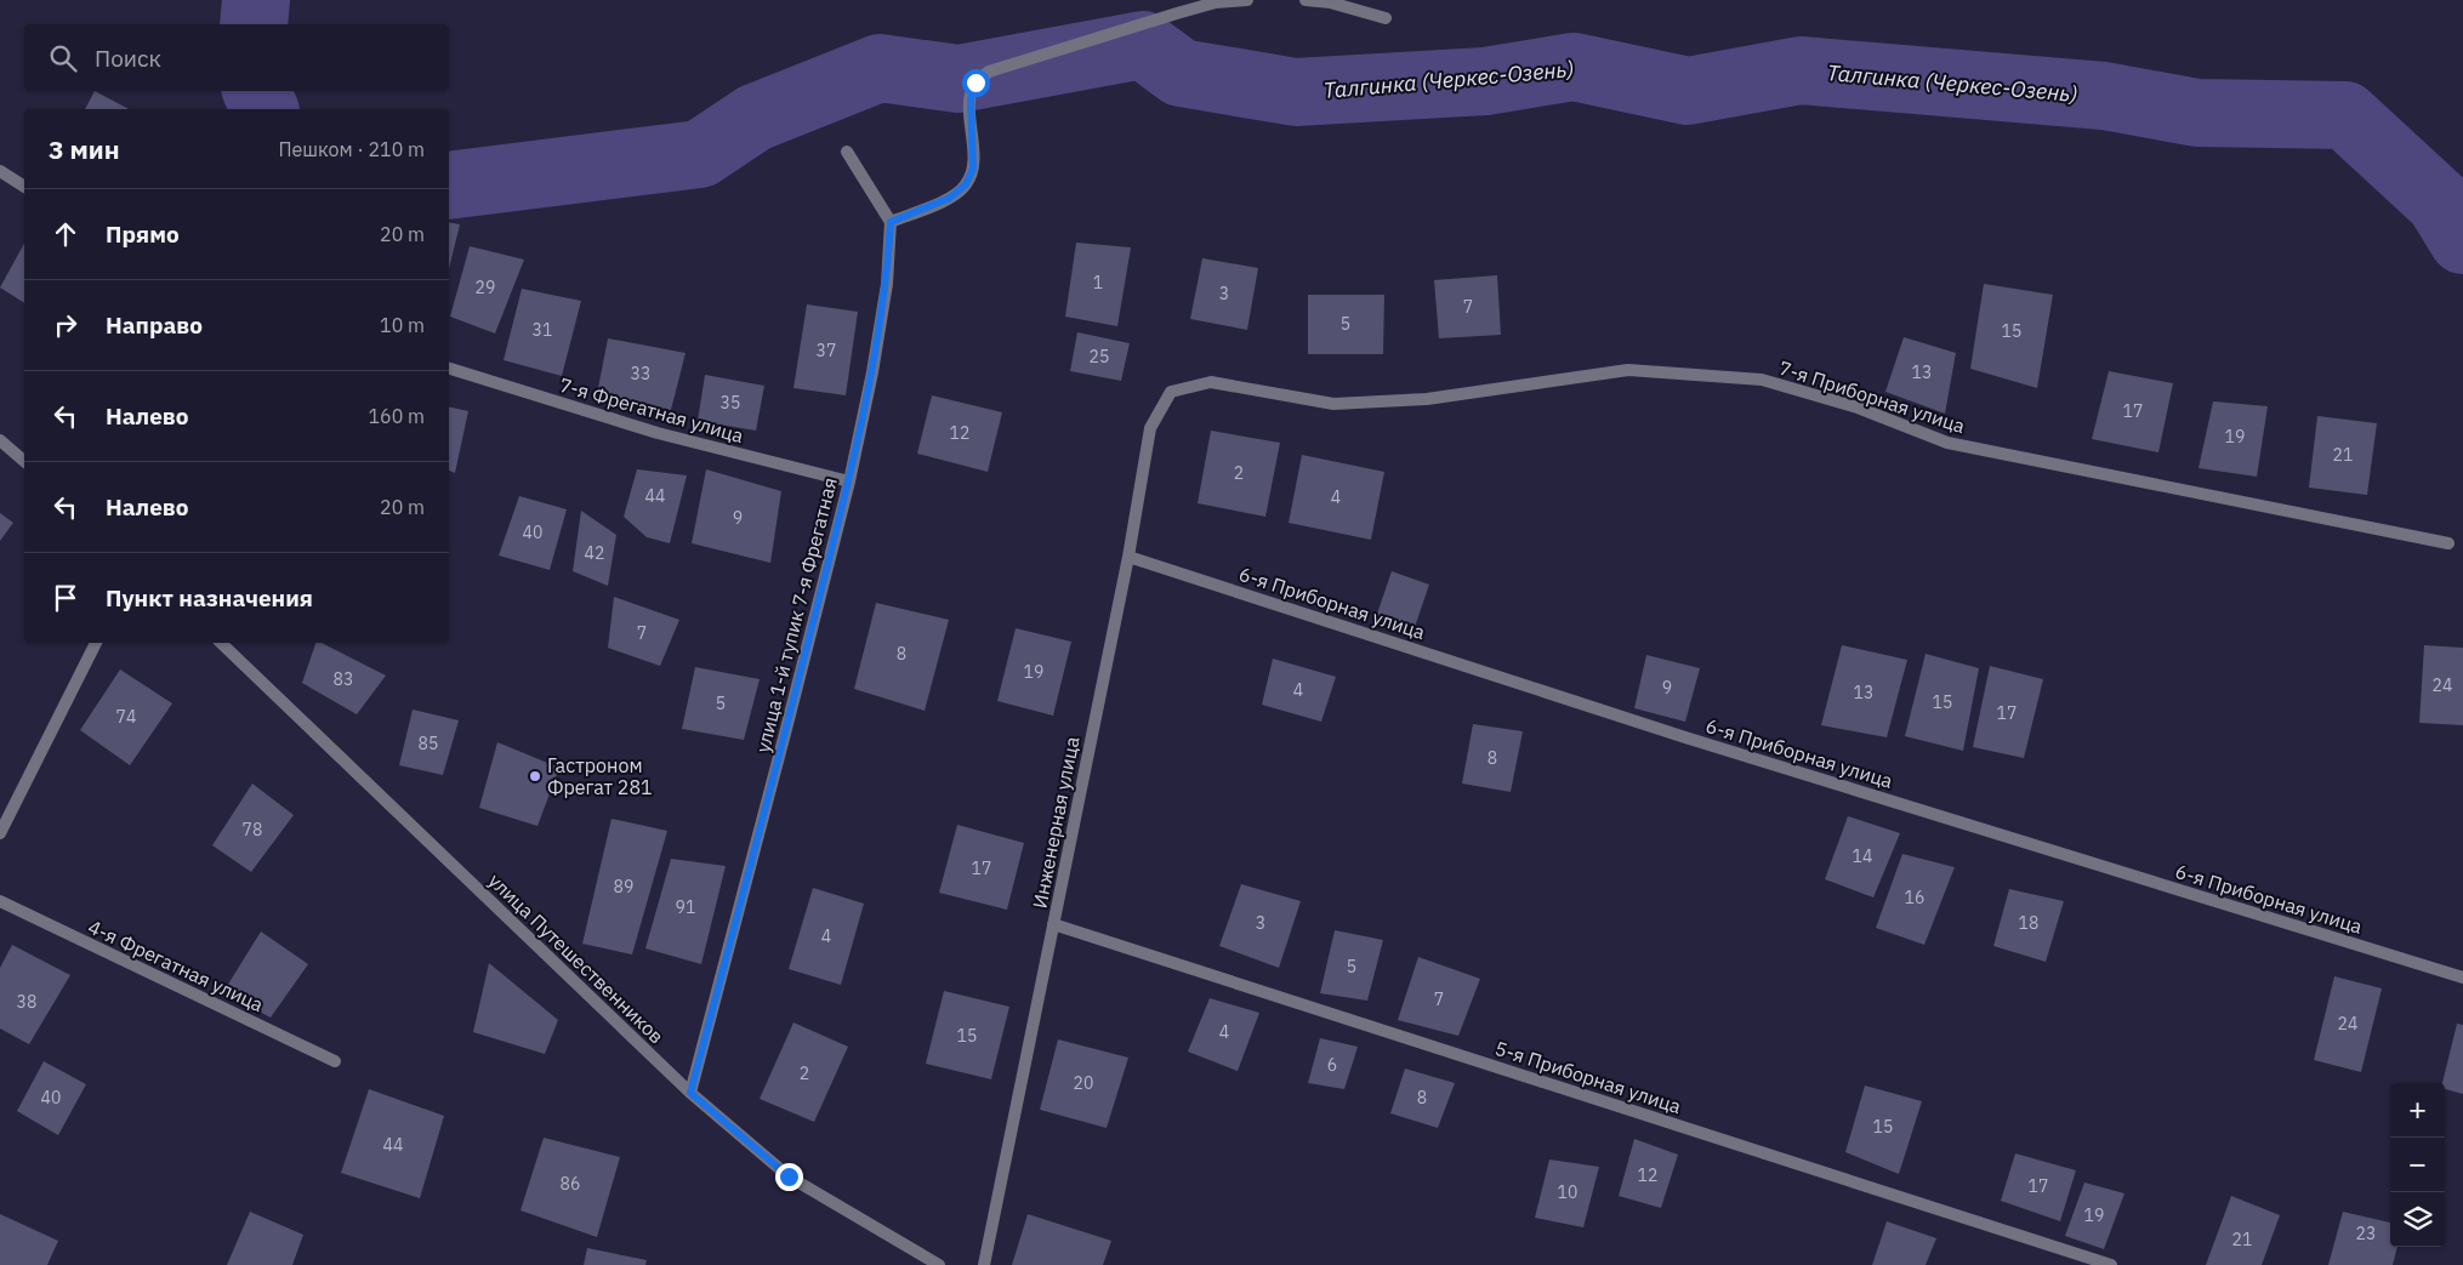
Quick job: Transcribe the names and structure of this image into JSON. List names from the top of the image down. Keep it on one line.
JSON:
{"streets":{"street":["7-я Приборная улица","7-я Фрегатная улица","6-я Приборная улица","улица 1-й тупик 7-я Фрегатная","Инженерная улица","улица Путешественников","4-я Фрегатная улица","5-я Приборная улица"]},"crossings":[["7-я Приборная улица","Инженерная улица"],["7-я Фрегатная улица","улица 1-й тупик 7-я Фрегатная"],["6-я Приборная улица","Инженерная улица"],["улица 1-й тупик 7-я Фрегатная","улица Путешественников"],["Инженерная улица","5-я Приборная улица"]],"water":["Талгинка (Черкес-Озень)"],"places":["Гастроном Фрегат 281"],"house_numbers":["1","29","3","7","5","31","15","37","25","13","33","35","17","12","19","21","2","44","4","9","40","42","7","8","19","83","24","9","4","13","15","5","17","74","85","8","78","14","17","89","16","91","3","18","4","5","7","38","24","4","15","6","2","20","40","8","15","44","12","86","17","10","19","23","21"],"page":{"search":"Поиск","heading":["3 мин","Пешком · 210 m"],"list":[["Прямо","20 m"],["Направо","10 m"],["Налево","160 m"],["Налево","20 m"],"Пункт назначения"],"map_buttons":["+","−"]}}
